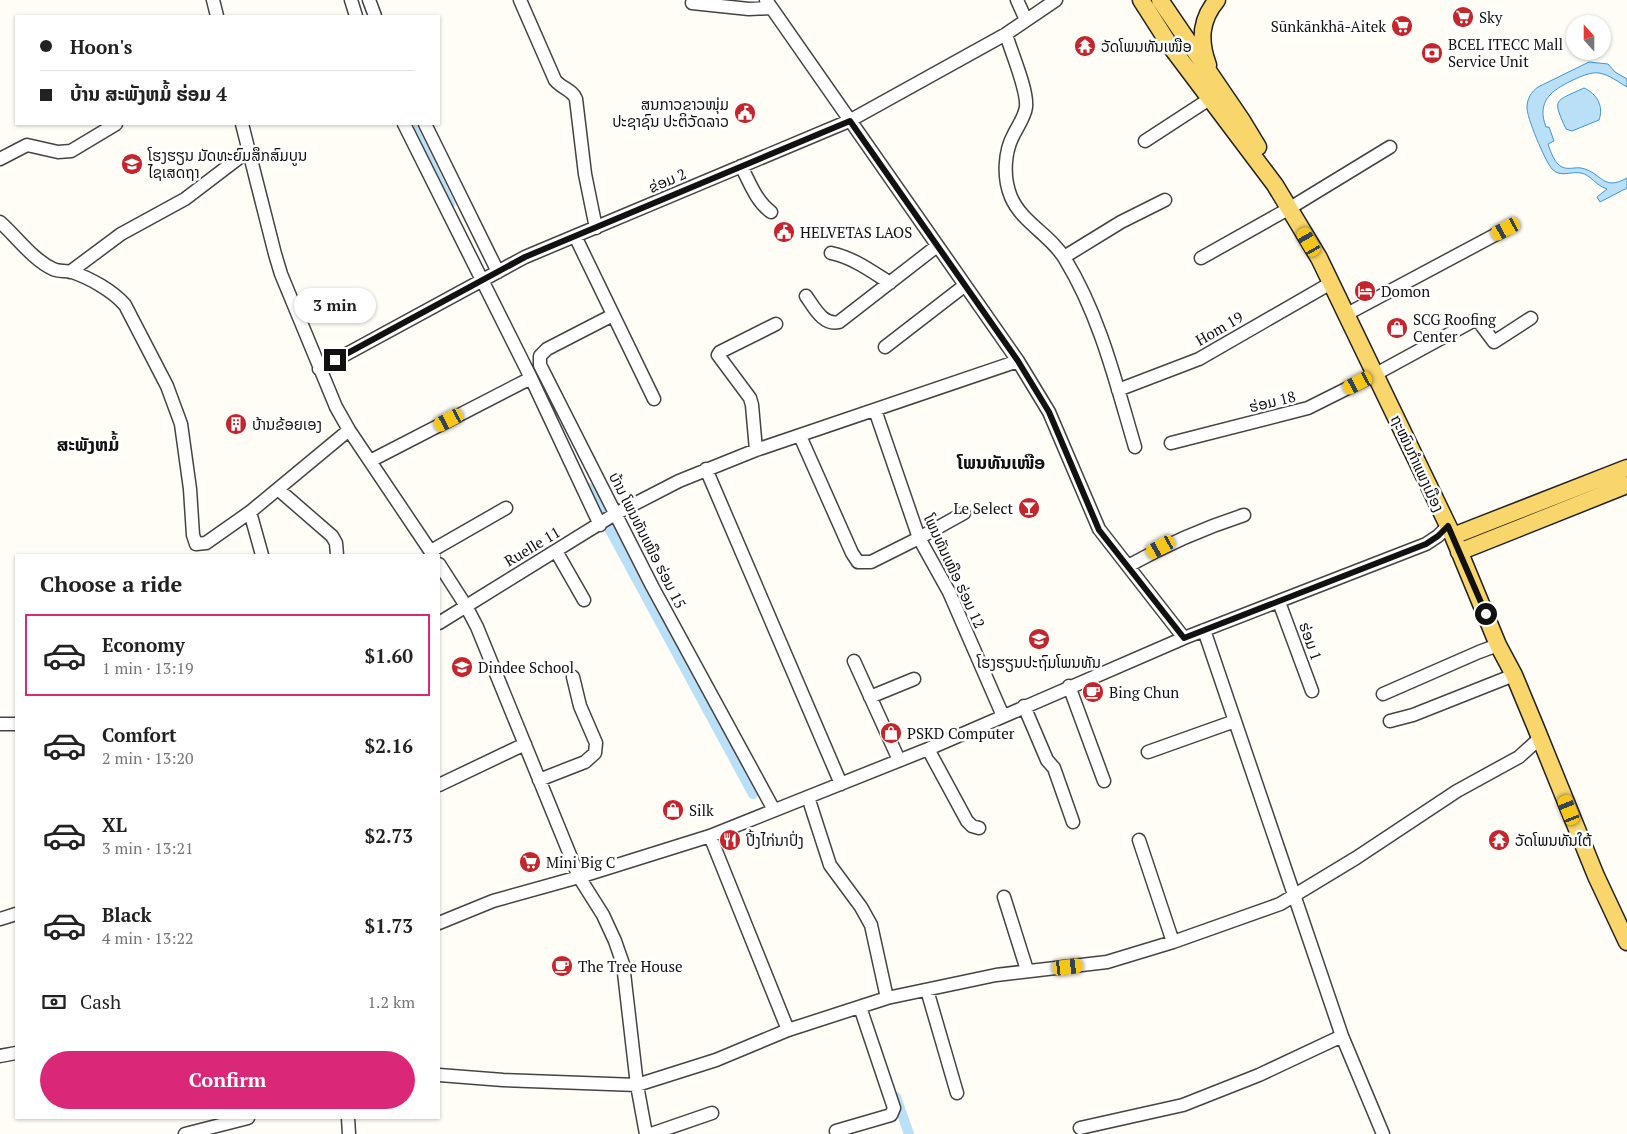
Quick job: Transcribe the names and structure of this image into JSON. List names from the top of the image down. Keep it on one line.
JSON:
{"streets":{"main road":["ຖະໜົນກຳແພງເມືອງ"],"street":["ຂ່ອມ 2","Hom 19","ຮ່ອມ 18","ບ້ານ ໂພນທັນເໜືອ ຮ່ອມ 15","Ruelle 11","ໂພນທັນເໜືອ ຮ່ອມ 12","ຮ່ອມ 1"]},"crossings":[["Hom 19","ຖະໜົນກຳແພງເມືອງ"],["ຮ່ອມ 18","ຖະໜົນກຳແພງເມືອງ"],["ບ້ານ ໂພນທັນເໜືອ ຮ່ອມ 15","Ruelle 11"],["Ruelle 11","ໂພນທັນເໜືອ ຮ່ອມ 12"]],"districts":["ສະພັງຫມໍ້","ໂພນທັນເໜືອ"],"places":{"supermarket":["Sky","Sūnkānkhā-Aitek","Mini Big C"],"temple":["ວັດໂພນທັນເໜືອ","ວັດໂພນທັນໃຕ້"],"bank":["BCEL ITECC Mall Service Unit"],"public building":["ສູນກາວຂາວໜຸ່ມ ປະຊາຊົນ ປະຕິວັດລາວ","HELVETAS LAOS"],"school or university":["ໂຮງຮຽນ ມັດທະຍົມສຶກສົມບູນ ໄຊເສດຖາ","ໂຮງຮຽນປະຖົມໂພນທັນ","Dindee School"],"hotel":["Domon"],"shop":["SCG Roofing Center","PSKD Computer","Silk"],"building":["ບ້ານຂ້ອຍເອງ"],"bar":["Le Select"],"cafe":["Bing Chun","The Tree House"],"restaurant":["ປີ້ງໄກ່ນາປົ່ງ"]},"north":"top","page":{"banner":["Hoon's","ບ້ານ ສະພັງຫມໍ້ ຮ່ອມ 4"],"bubble":"3 min","heading":"Choose a ride","list":[{"name":"Economy","note":"1 min · 13:19","value":"$1.60"},{"name":"Comfort","note":"2 min · 13:20","value":"$2.16"},{"name":"XL","note":"3 min · 13:21","value":"$2.73"},{"name":"Black","note":"4 min · 13:22","value":"$1.73"}],"pay":["Cash","1.2 km"],"buttons":"Confirm"}}
